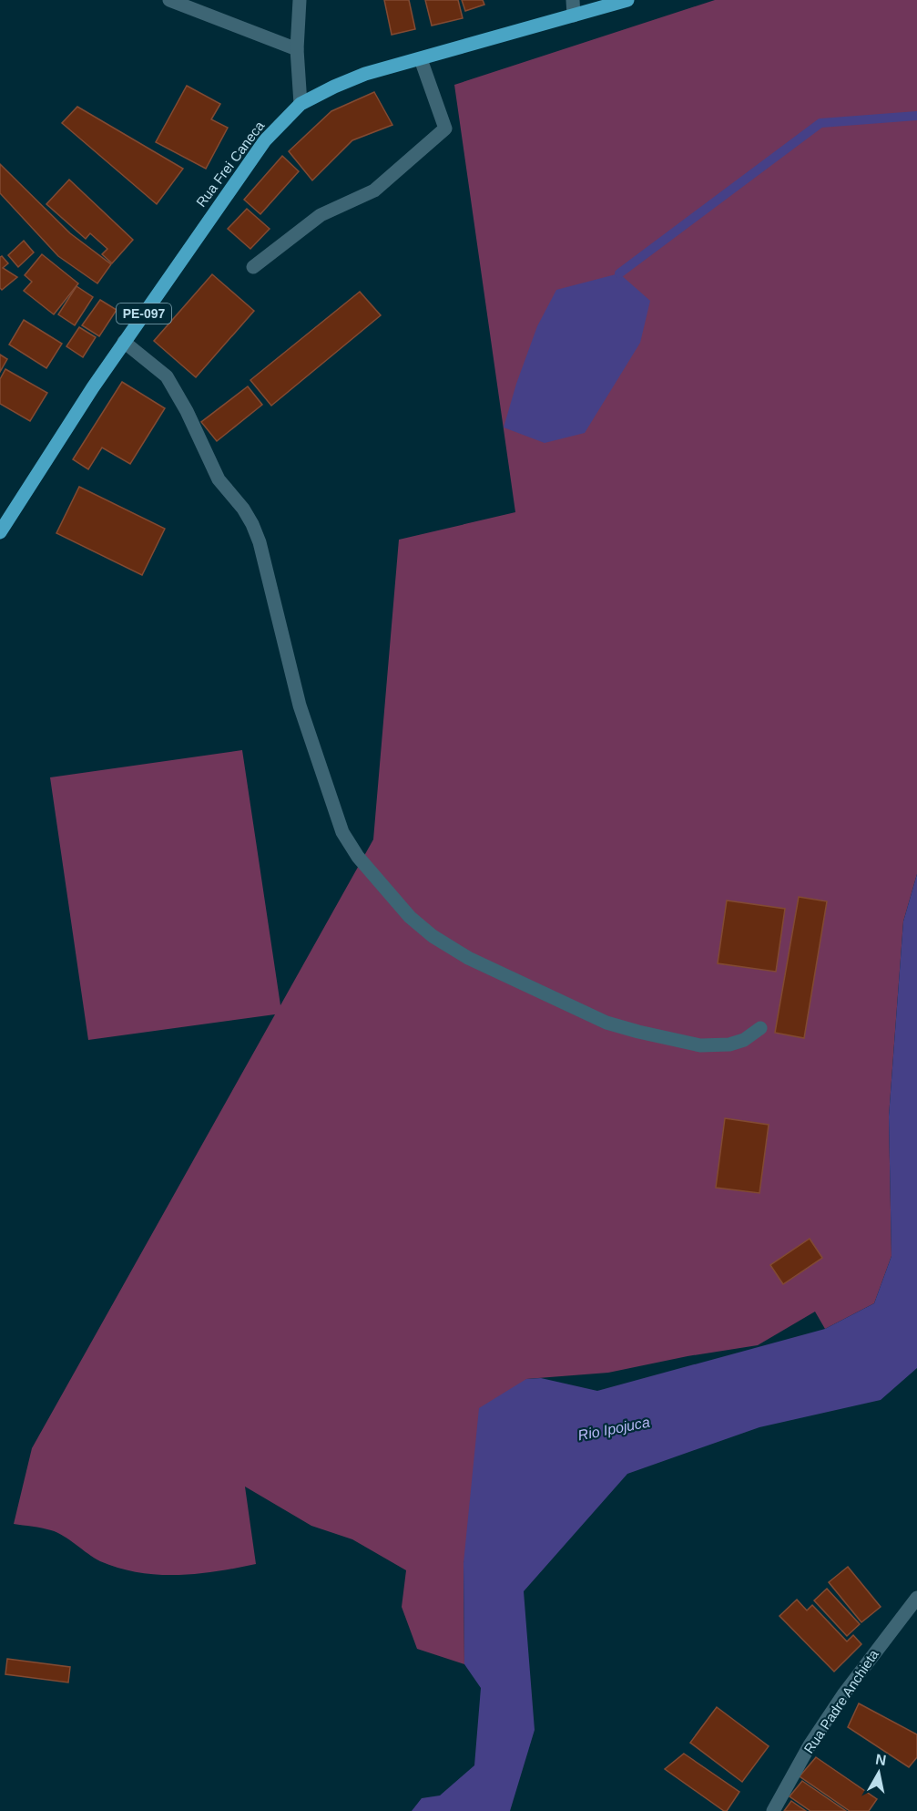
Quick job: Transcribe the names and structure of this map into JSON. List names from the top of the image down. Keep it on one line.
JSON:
{"streets":{"main road":["Rua Frei Caneca","PE-097"],"street":["Rua Padre Anchieta"]},"water":["Rio Ipojuca"],"north":"top"}
